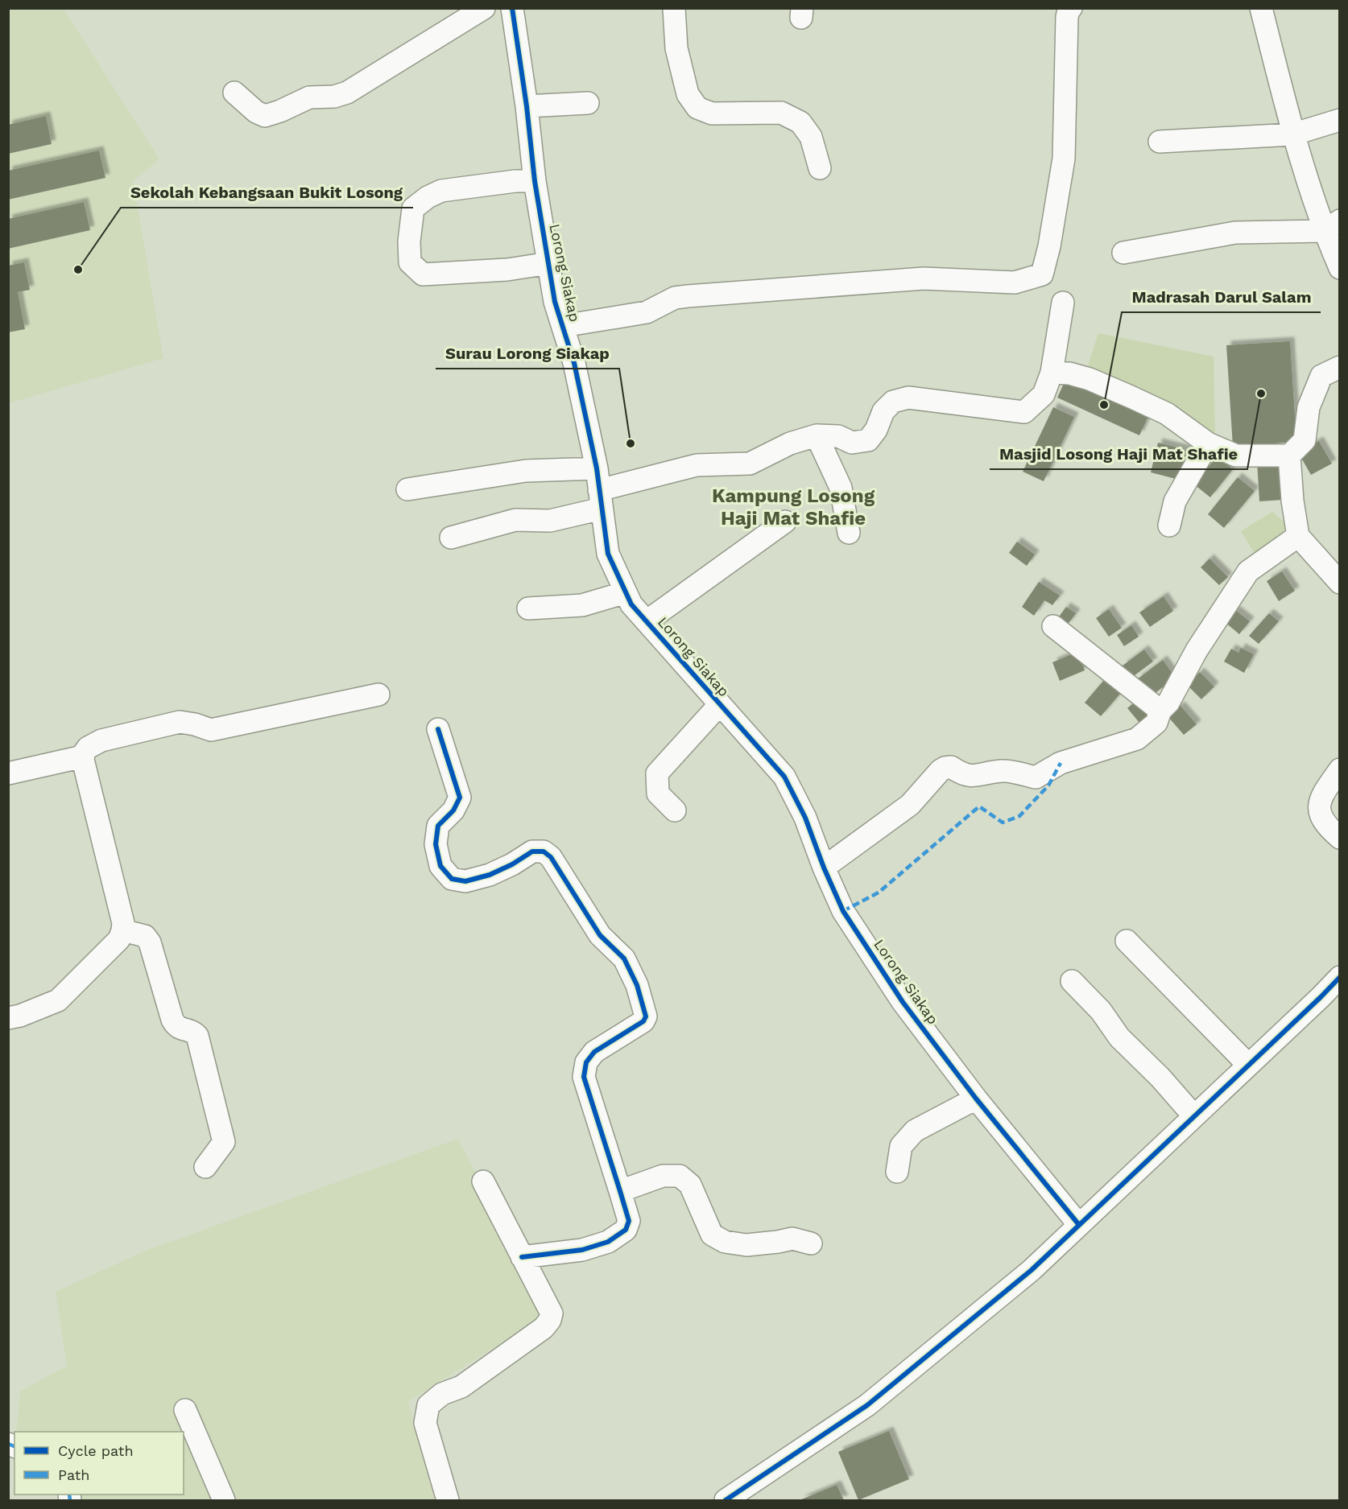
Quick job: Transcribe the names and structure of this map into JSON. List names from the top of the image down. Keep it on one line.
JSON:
{"streets":{"street":["Lorong Siakap"]},"districts":["Kampung Losong Haji Mat Shafie"],"places":["Sekolah Kebangsaan Bukit Losong","Masjid Losong Haji Mat Shafie","Madrasah Darul Salam","Surau Lorong Siakap"],"legend":["Cycle path","Path"]}
